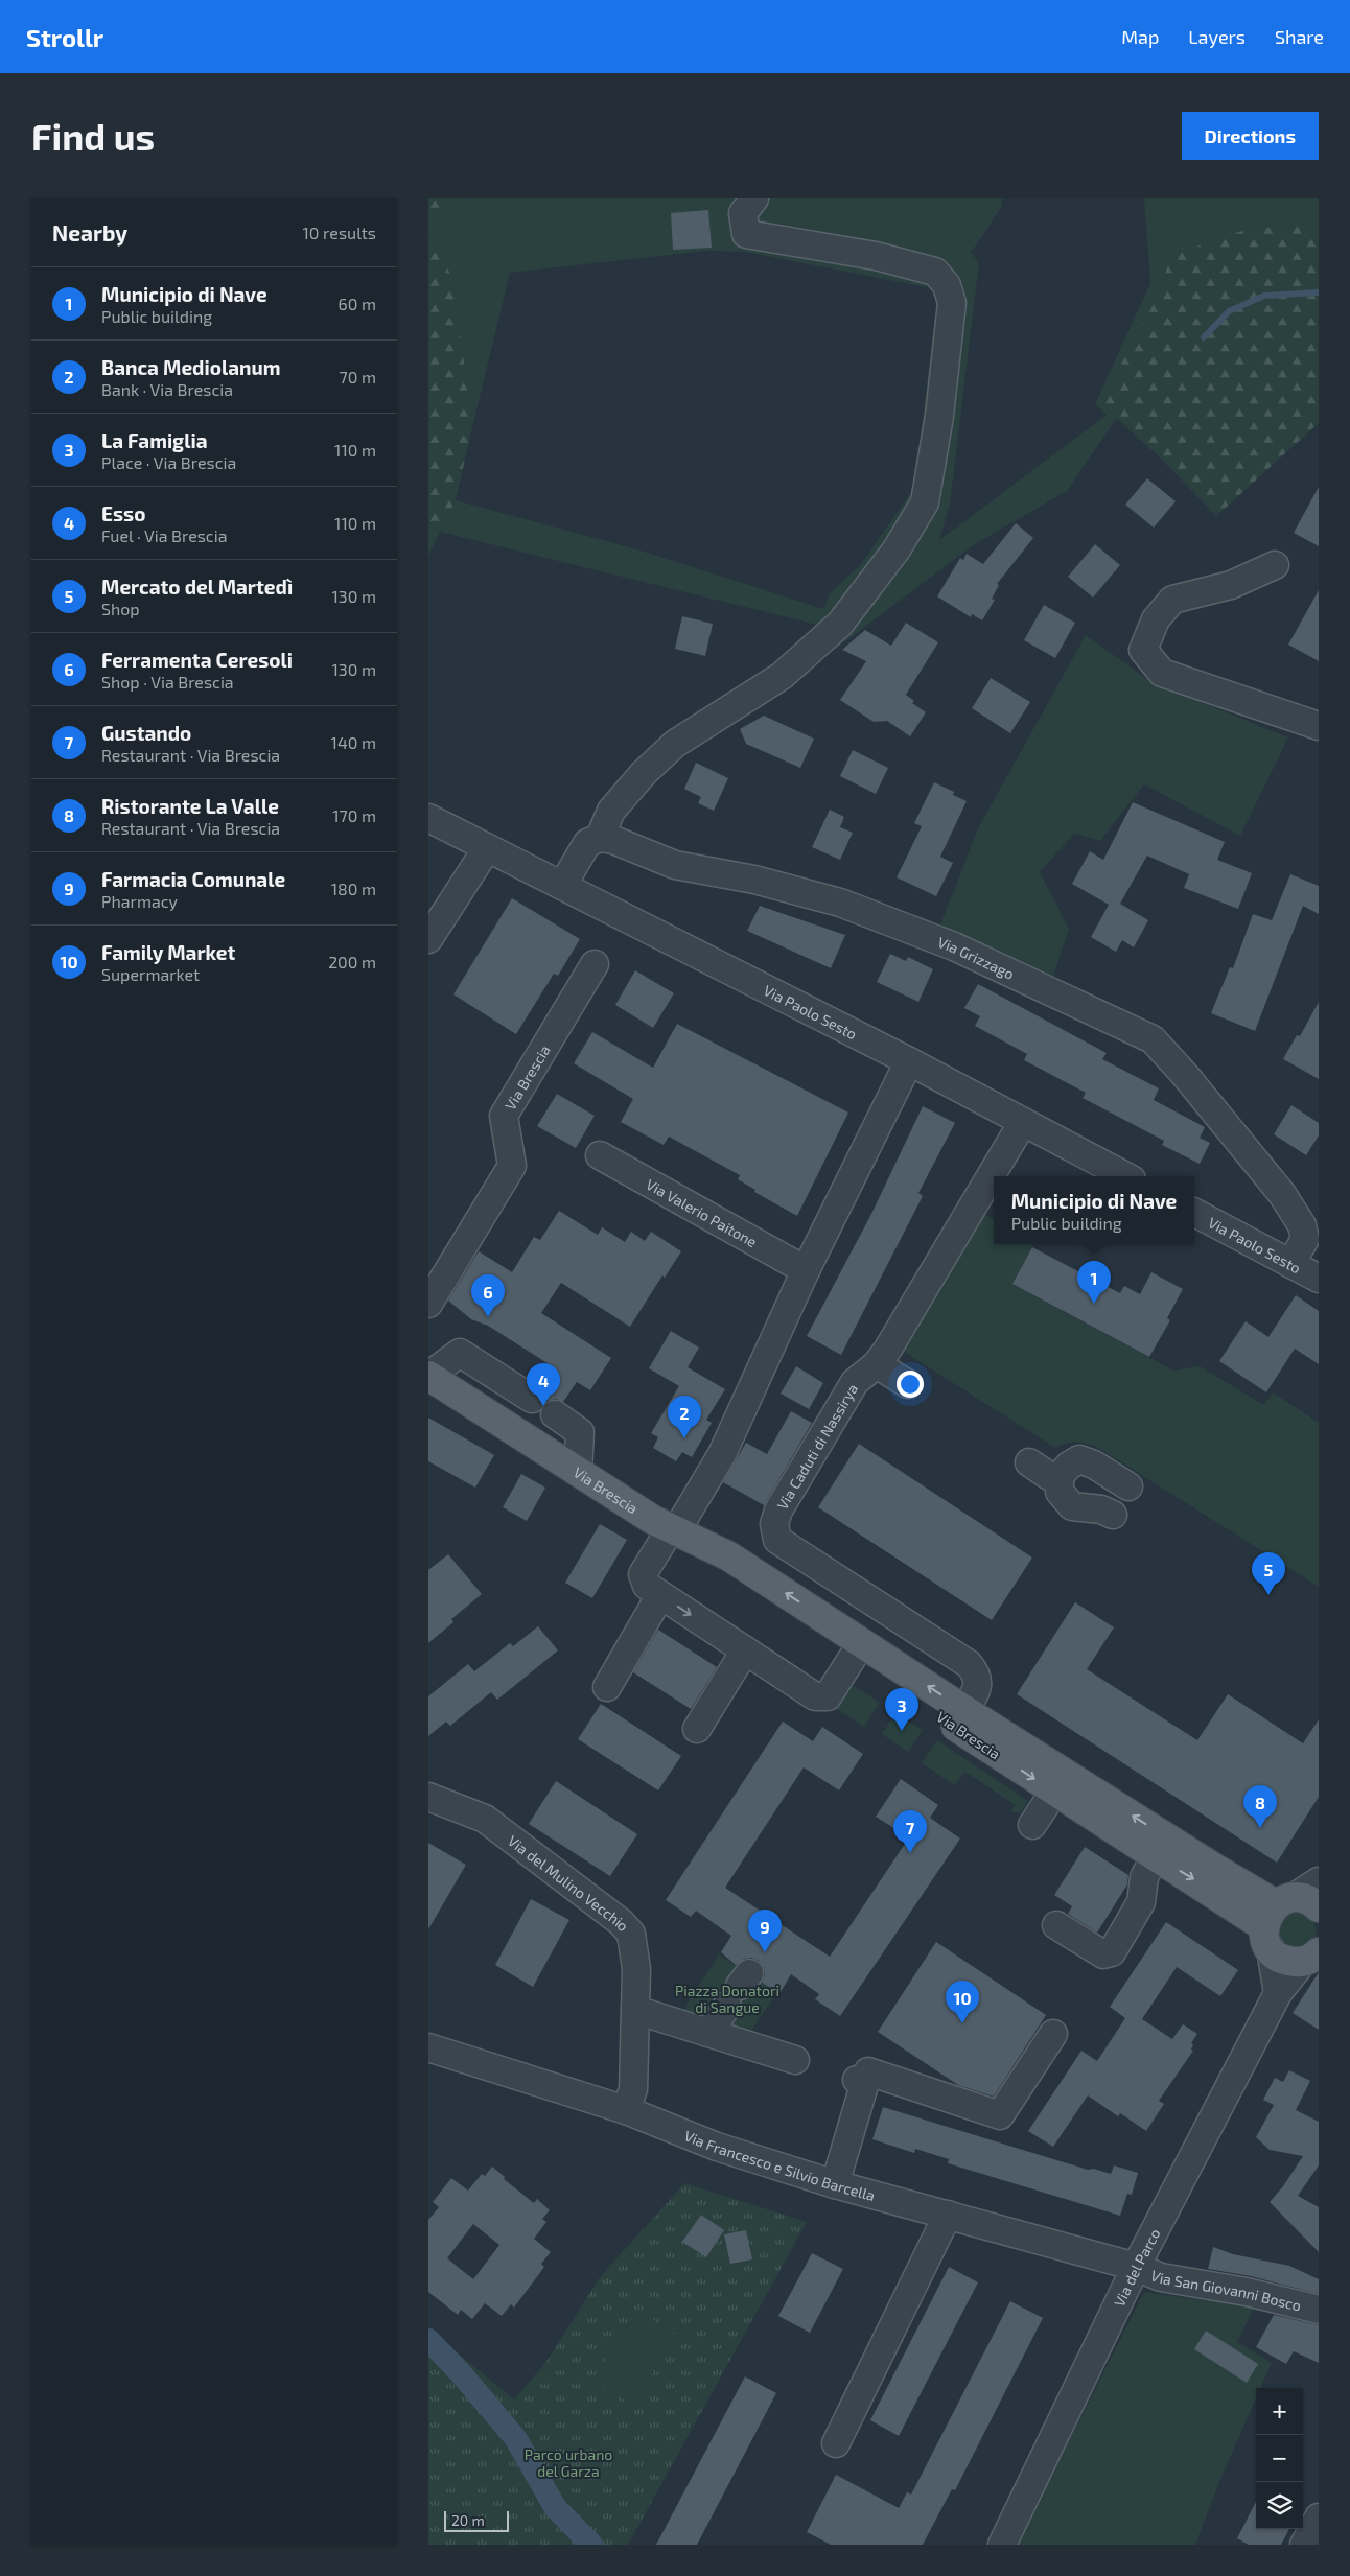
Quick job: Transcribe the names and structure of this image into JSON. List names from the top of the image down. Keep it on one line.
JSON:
{"streets":{"main road":["Via Brescia"],"street":["Via Grizzago","Via Paolo Sesto","Via Valerio Paitone","Via Caduti di Nassirya","Via del Mulino Vecchio","Via Francesco e Silvio Barcella","Via del Parco","Via San Giovanni Bosco"]},"crossings":[["Via Grizzago","Via Paolo Sesto"],["Via Paolo Sesto","Via Caduti di Nassirya"],["Via Brescia","Via Caduti di Nassirya"],["Via Brescia","Via del Parco"],["Via del Mulino Vecchio","Via Francesco e Silvio Barcella"],["Via Francesco e Silvio Barcella","Via del Parco"],["Via Francesco e Silvio Barcella","Via San Giovanni Bosco"],["Via del Parco","Via San Giovanni Bosco"]],"parks":["Piazza Donatori di Sangue","Parco urbano del Garza"],"scale_bar":"20 m","page":{"header":"Strollr","nav":["Map","Layers","Share"],"buttons":"Directions","title":"Find us","heading":["Nearby","10 results"],"list":[{"mark":"1","name":"Municipio di Nave","note":"Public building","value":"60 m"},{"mark":"2","name":"Banca Mediolanum","note":"Bank · Via Brescia","value":"70 m"},{"mark":"3","name":"La Famiglia","note":"Place · Via Brescia","value":"110 m"},{"mark":"4","name":"Esso","note":"Fuel · Via Brescia","value":"110 m"},{"mark":"5","name":"Mercato del Martedì","note":"Shop","value":"130 m"},{"mark":"6","name":"Ferramenta Ceresoli","note":"Shop · Via Brescia","value":"130 m"},{"mark":"7","name":"Gustando","note":"Restaurant · Via Brescia","value":"140 m"},{"mark":"8","name":"Ristorante La Valle","note":"Restaurant · Via Brescia","value":"170 m"},{"mark":"9","name":"Farmacia Comunale","note":"Pharmacy","value":"180 m"},{"mark":"10","name":"Family Market","note":"Supermarket","value":"200 m"}],"popup":["Municipio di Nave","Public building"],"pins":["1","6","4","2","5","3","8","7","9","10"],"map_buttons":["+","−"],"scale":"20 m"}}
